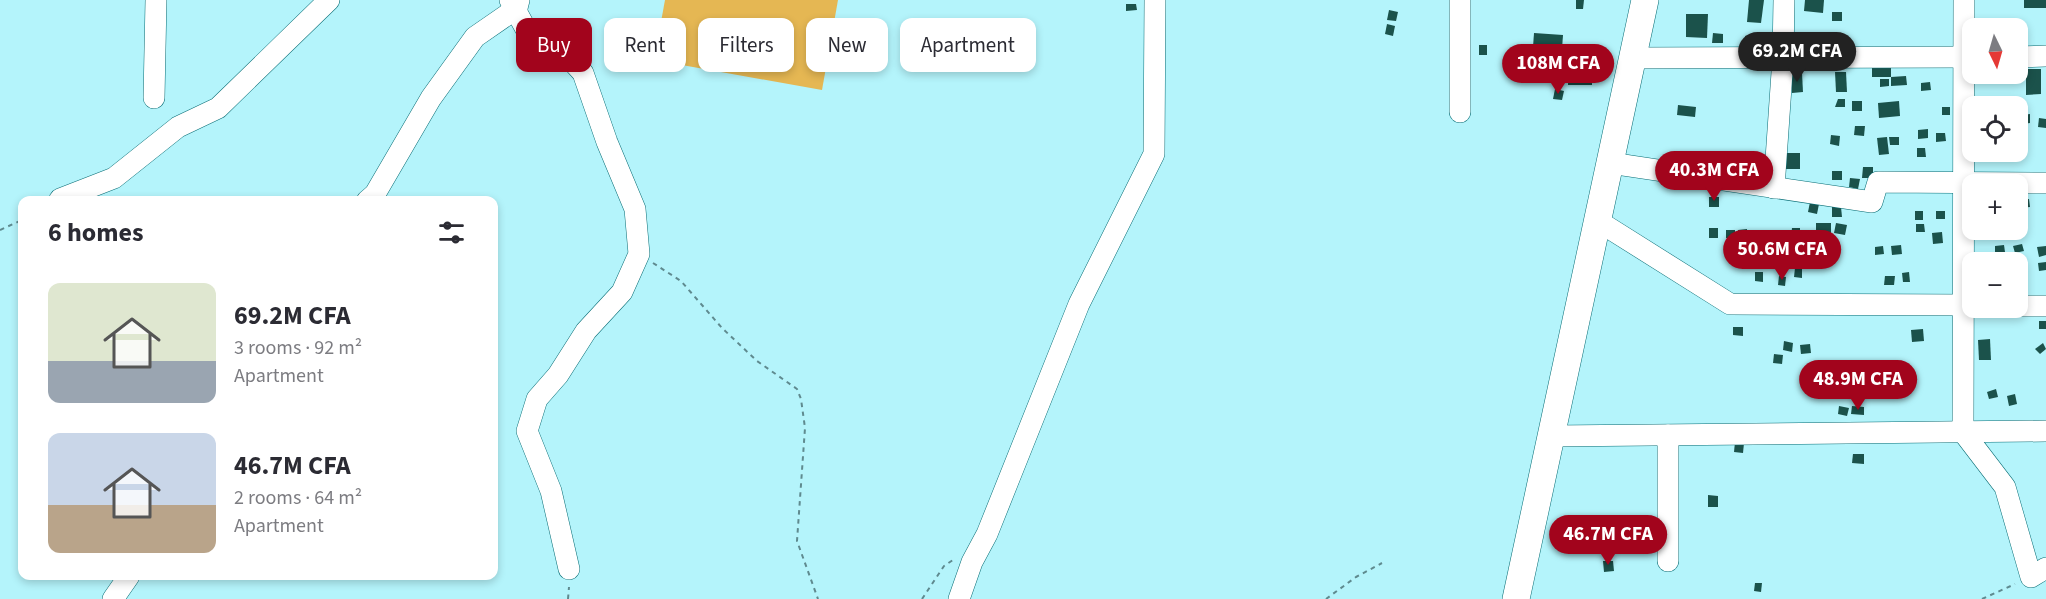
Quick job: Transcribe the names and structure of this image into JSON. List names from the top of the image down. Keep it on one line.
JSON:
{"north":"bottom","page":{"map_buttons":["+","−"],"chip":["Buy","Rent","Filters","New","Apartment"],"price":["69.2M CFA","108M CFA","40.3M CFA","50.6M CFA","48.9M CFA","46.7M CFA"],"heading":"6 homes","list":[{"name":"69.2M CFA","note":"3 rooms · 92 m² · Apartment"},{"name":"46.7M CFA","note":"2 rooms · 64 m² · Apartment"}]}}
